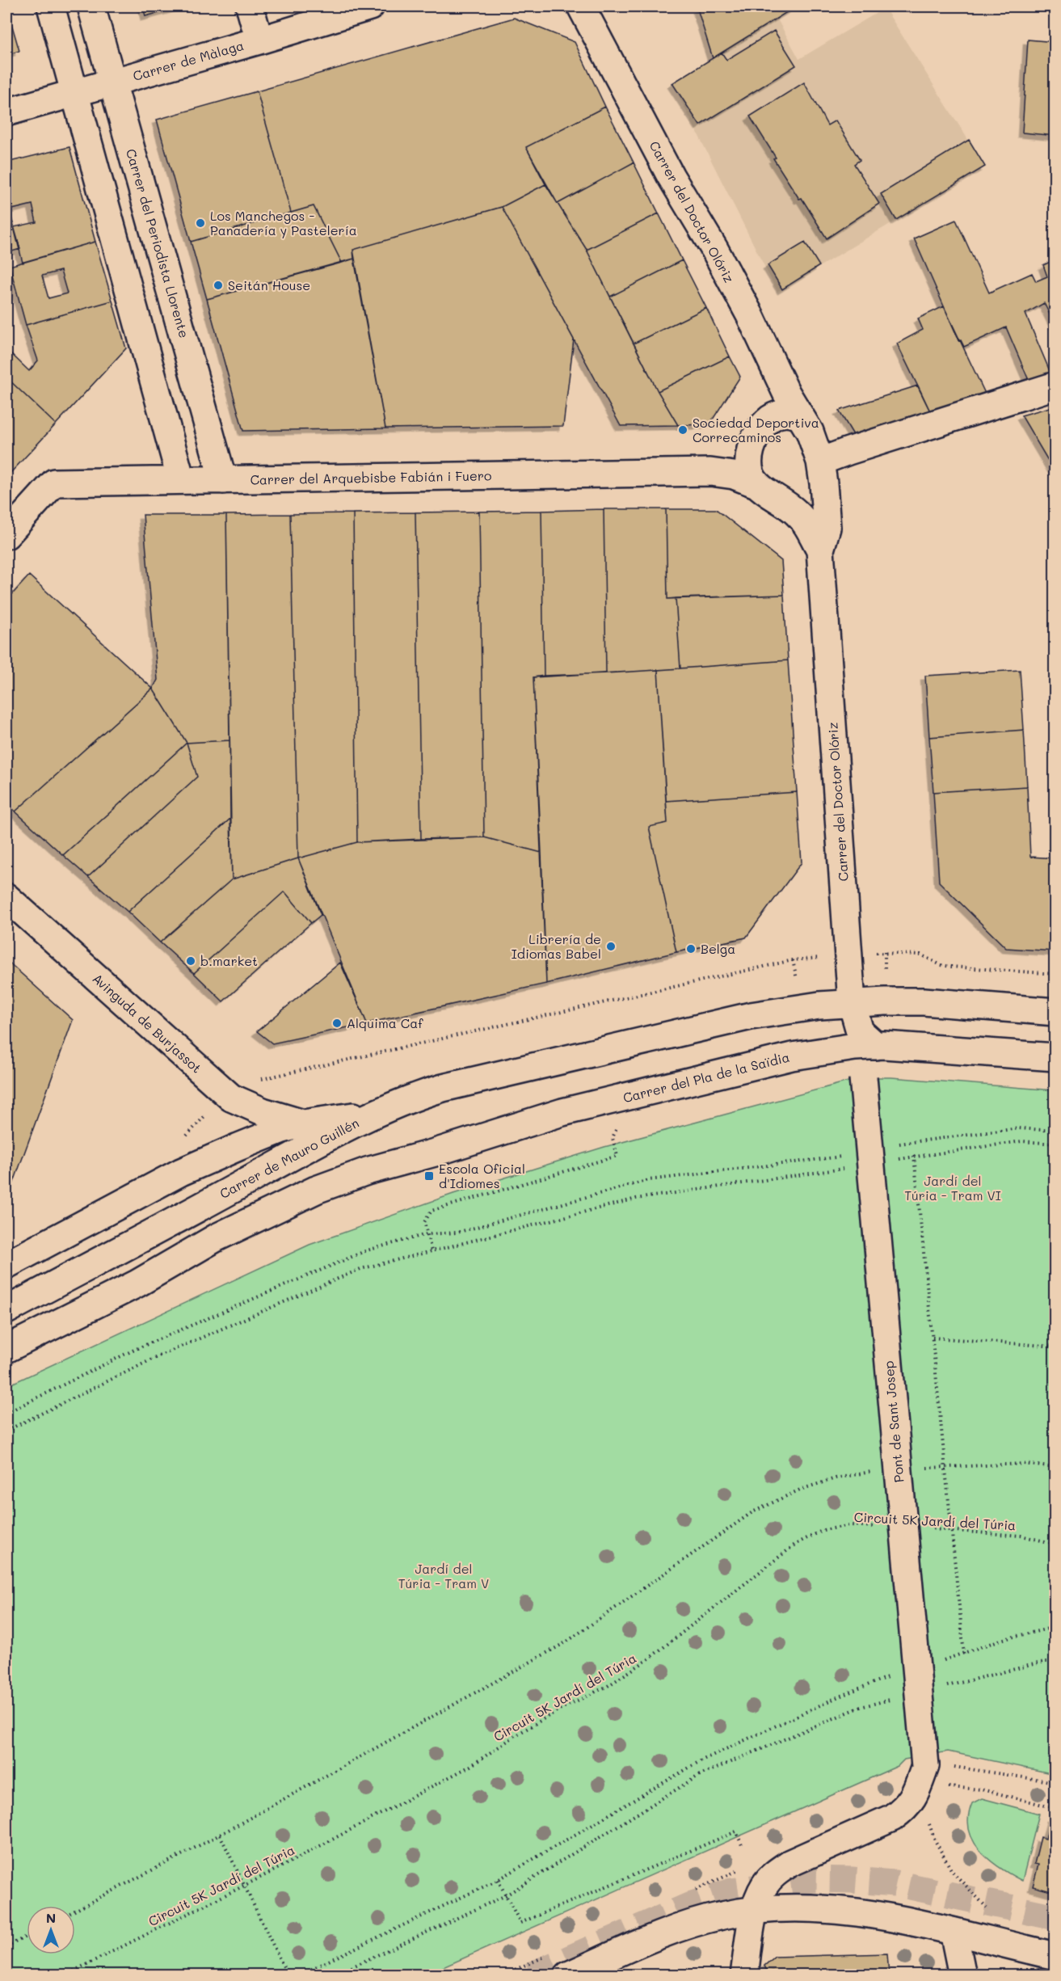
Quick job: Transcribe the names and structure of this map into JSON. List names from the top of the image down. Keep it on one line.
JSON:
{"streets":{"street":["Carrer de Màlaga","Carrer del Doctor Olóriz","Carrer del Periodista Llorente","Carrer del Arquebisbe Fabián i Fuero","Avinguda de Burjassot","Carrer del Pla de la Saïdia","Carrer de Mauro Guillén","Pont de Sant Josep"],"path":["Circuit 5K Jardí del Túria"]},"crossings":[["Carrer de Màlaga","Carrer del Periodista Llorente"],["Carrer del Doctor Olóriz","Carrer del Arquebisbe Fabián i Fuero"],["Carrer del Doctor Olóriz","Carrer del Pla de la Saïdia"],["Carrer del Periodista Llorente","Carrer del Arquebisbe Fabián i Fuero"],["Avinguda de Burjassot","Carrer de Mauro Guillén"]],"parks":["Jardí del Túria - Tram VI","Jardí del Túria - Tram V"],"places":{"other":["Los Manchegos - Panadería y Pastelería","Seitán House","Sociedad Deportiva Correcaminos","Librería de Idiomas Babel","Belga","b.market","Alquima Caf"],"transit":["Escola Oficial d'Idiomes"]},"north":"top"}
